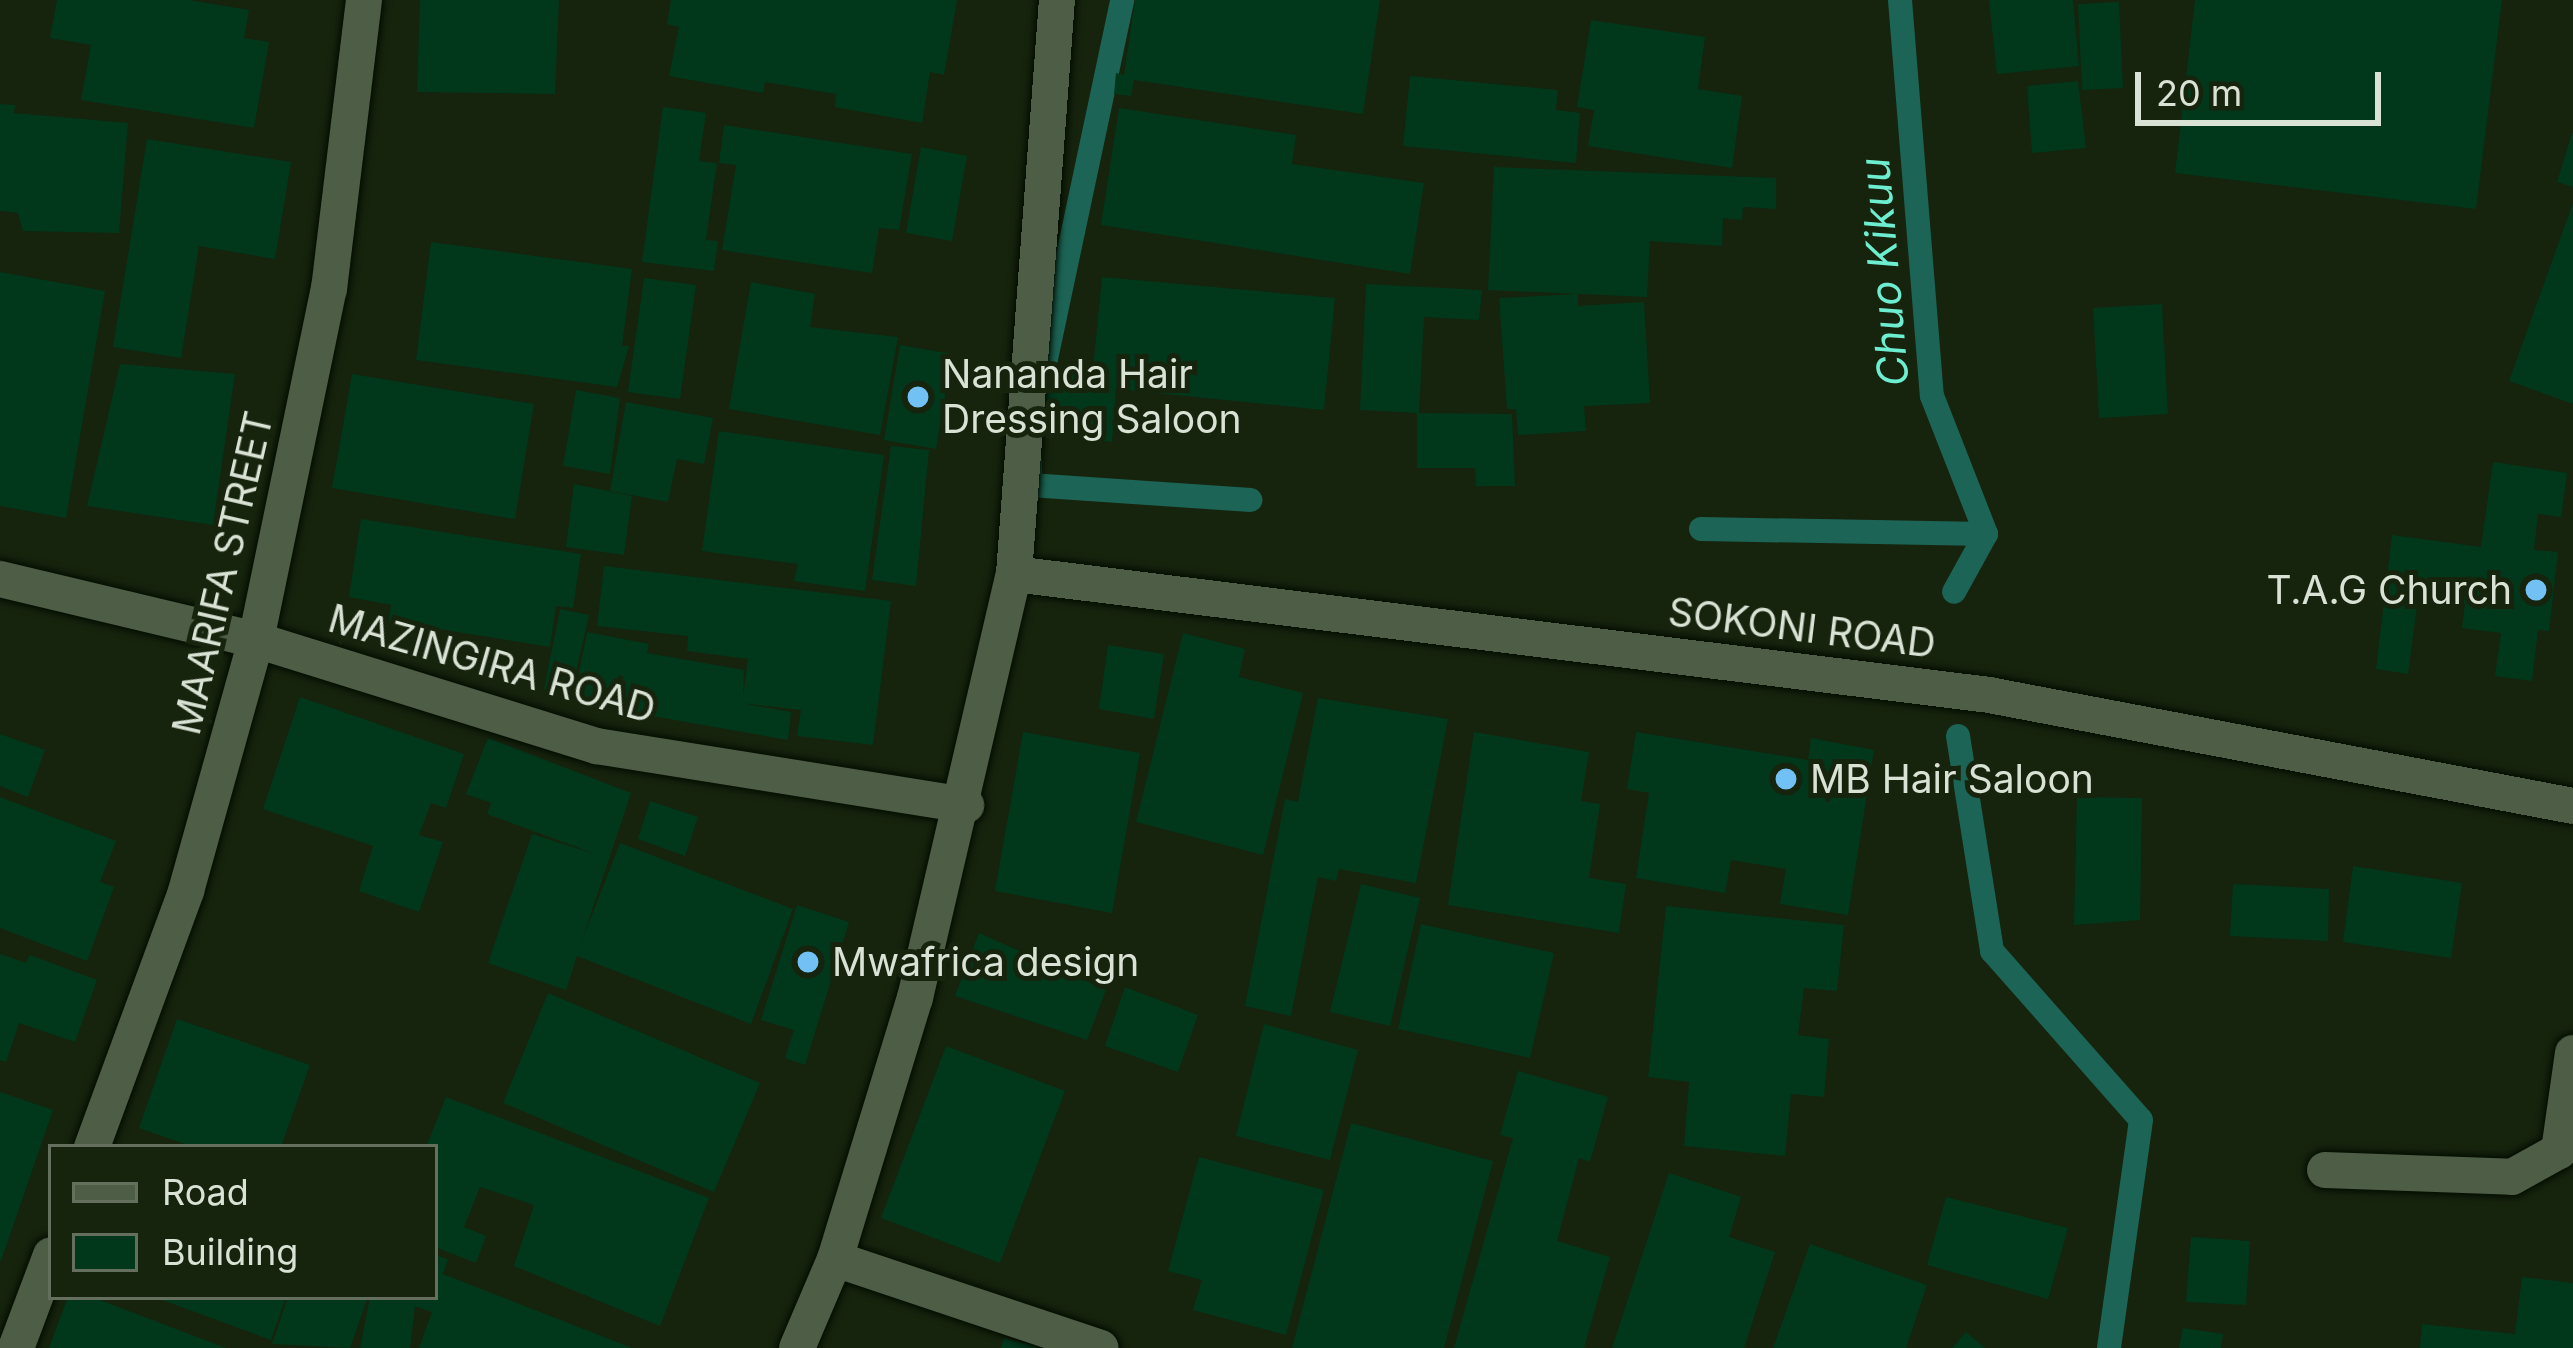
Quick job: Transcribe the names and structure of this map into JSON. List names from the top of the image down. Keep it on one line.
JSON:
{"streets":{"street":["MAARIFA STREET","SOKONI ROAD","MAZINGIRA ROAD"]},"crossings":[["MAARIFA STREET","MAZINGIRA ROAD"]],"water":["Chuo Kikuu"],"places":["Nananda Hair Dressing Saloon","T.A.G Church","MB Hair Saloon","Mwafrica design"],"legend":["Road","Building"],"scale_bar":"20 m"}
